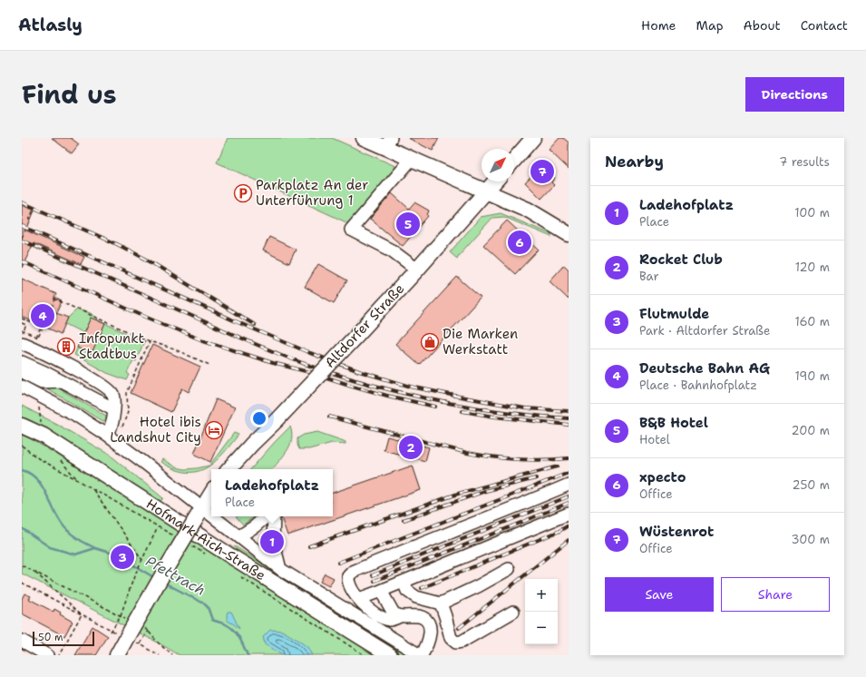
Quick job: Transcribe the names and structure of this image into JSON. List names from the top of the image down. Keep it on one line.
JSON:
{"streets":{"main road":["Altdorfer Straße","Hofmark-Aich-Straße"]},"water":["Pfettrach"],"places":{"parking":["Parkplatz An der Unterführung 1"],"shop":["Die Marken Werkstatt"],"building":["Infopunkt Stadtbus"],"hotel":["Hotel ibis Landshut City"]},"scale_bar":"50 m","north":"top right","page":{"header":"Atlasly","nav":["Home","Map","About","Contact"],"title":"Find us","buttons":["Directions",["Save","Share"]],"heading":["Nearby","7 results"],"pins":["7","5","6","4","2","1","3"],"list":[{"mark":"1","name":"Ladehofplatz","note":"Place","value":"100 m"},{"mark":"2","name":"Rocket Club","note":"Bar","value":"120 m"},{"mark":"3","name":"Flutmulde","note":"Park · Altdorfer Straße","value":"160 m"},{"mark":"4","name":"Deutsche Bahn AG","note":"Place · Bahnhofplatz","value":"190 m"},{"mark":"5","name":"B&B Hotel","note":"Hotel","value":"200 m"},{"mark":"6","name":"xpecto","note":"Office","value":"250 m"},{"mark":"7","name":"Wüstenrot","note":"Office","value":"300 m"}],"popup":["Ladehofplatz","Place"],"map_buttons":["+","−"],"scale":"50 m"}}
